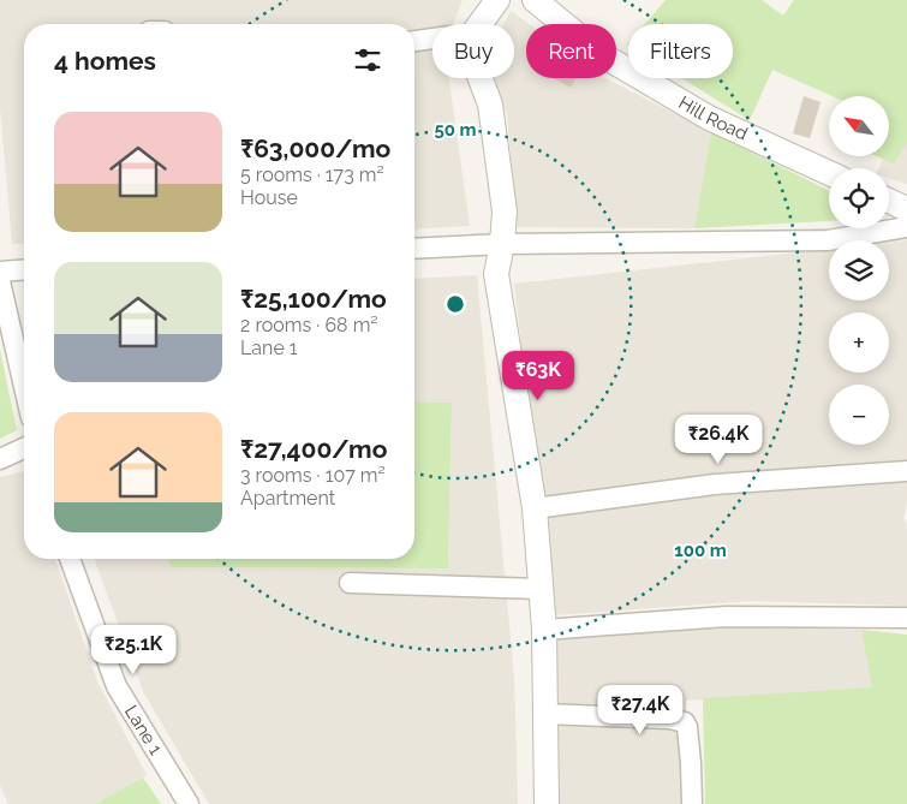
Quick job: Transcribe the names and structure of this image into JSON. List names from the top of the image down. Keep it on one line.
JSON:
{"streets":{"street":["Hill Road","Lane 1"]},"north":"top left","page":{"chip":["Buy","Rent","Filters"],"heading":"4 homes","map_buttons":["+","−"],"list":[{"name":"₹63,000/mo","note":"5 rooms · 173 m² · House"},{"name":"₹25,100/mo","note":"2 rooms · 68 m² · Lane 1"},{"name":"₹27,400/mo","note":"3 rooms · 107 m² · Apartment"}],"price":["₹63K","₹26.4K","₹25.1K","₹27.4K"]},"rings":["50 m","100 m"]}
